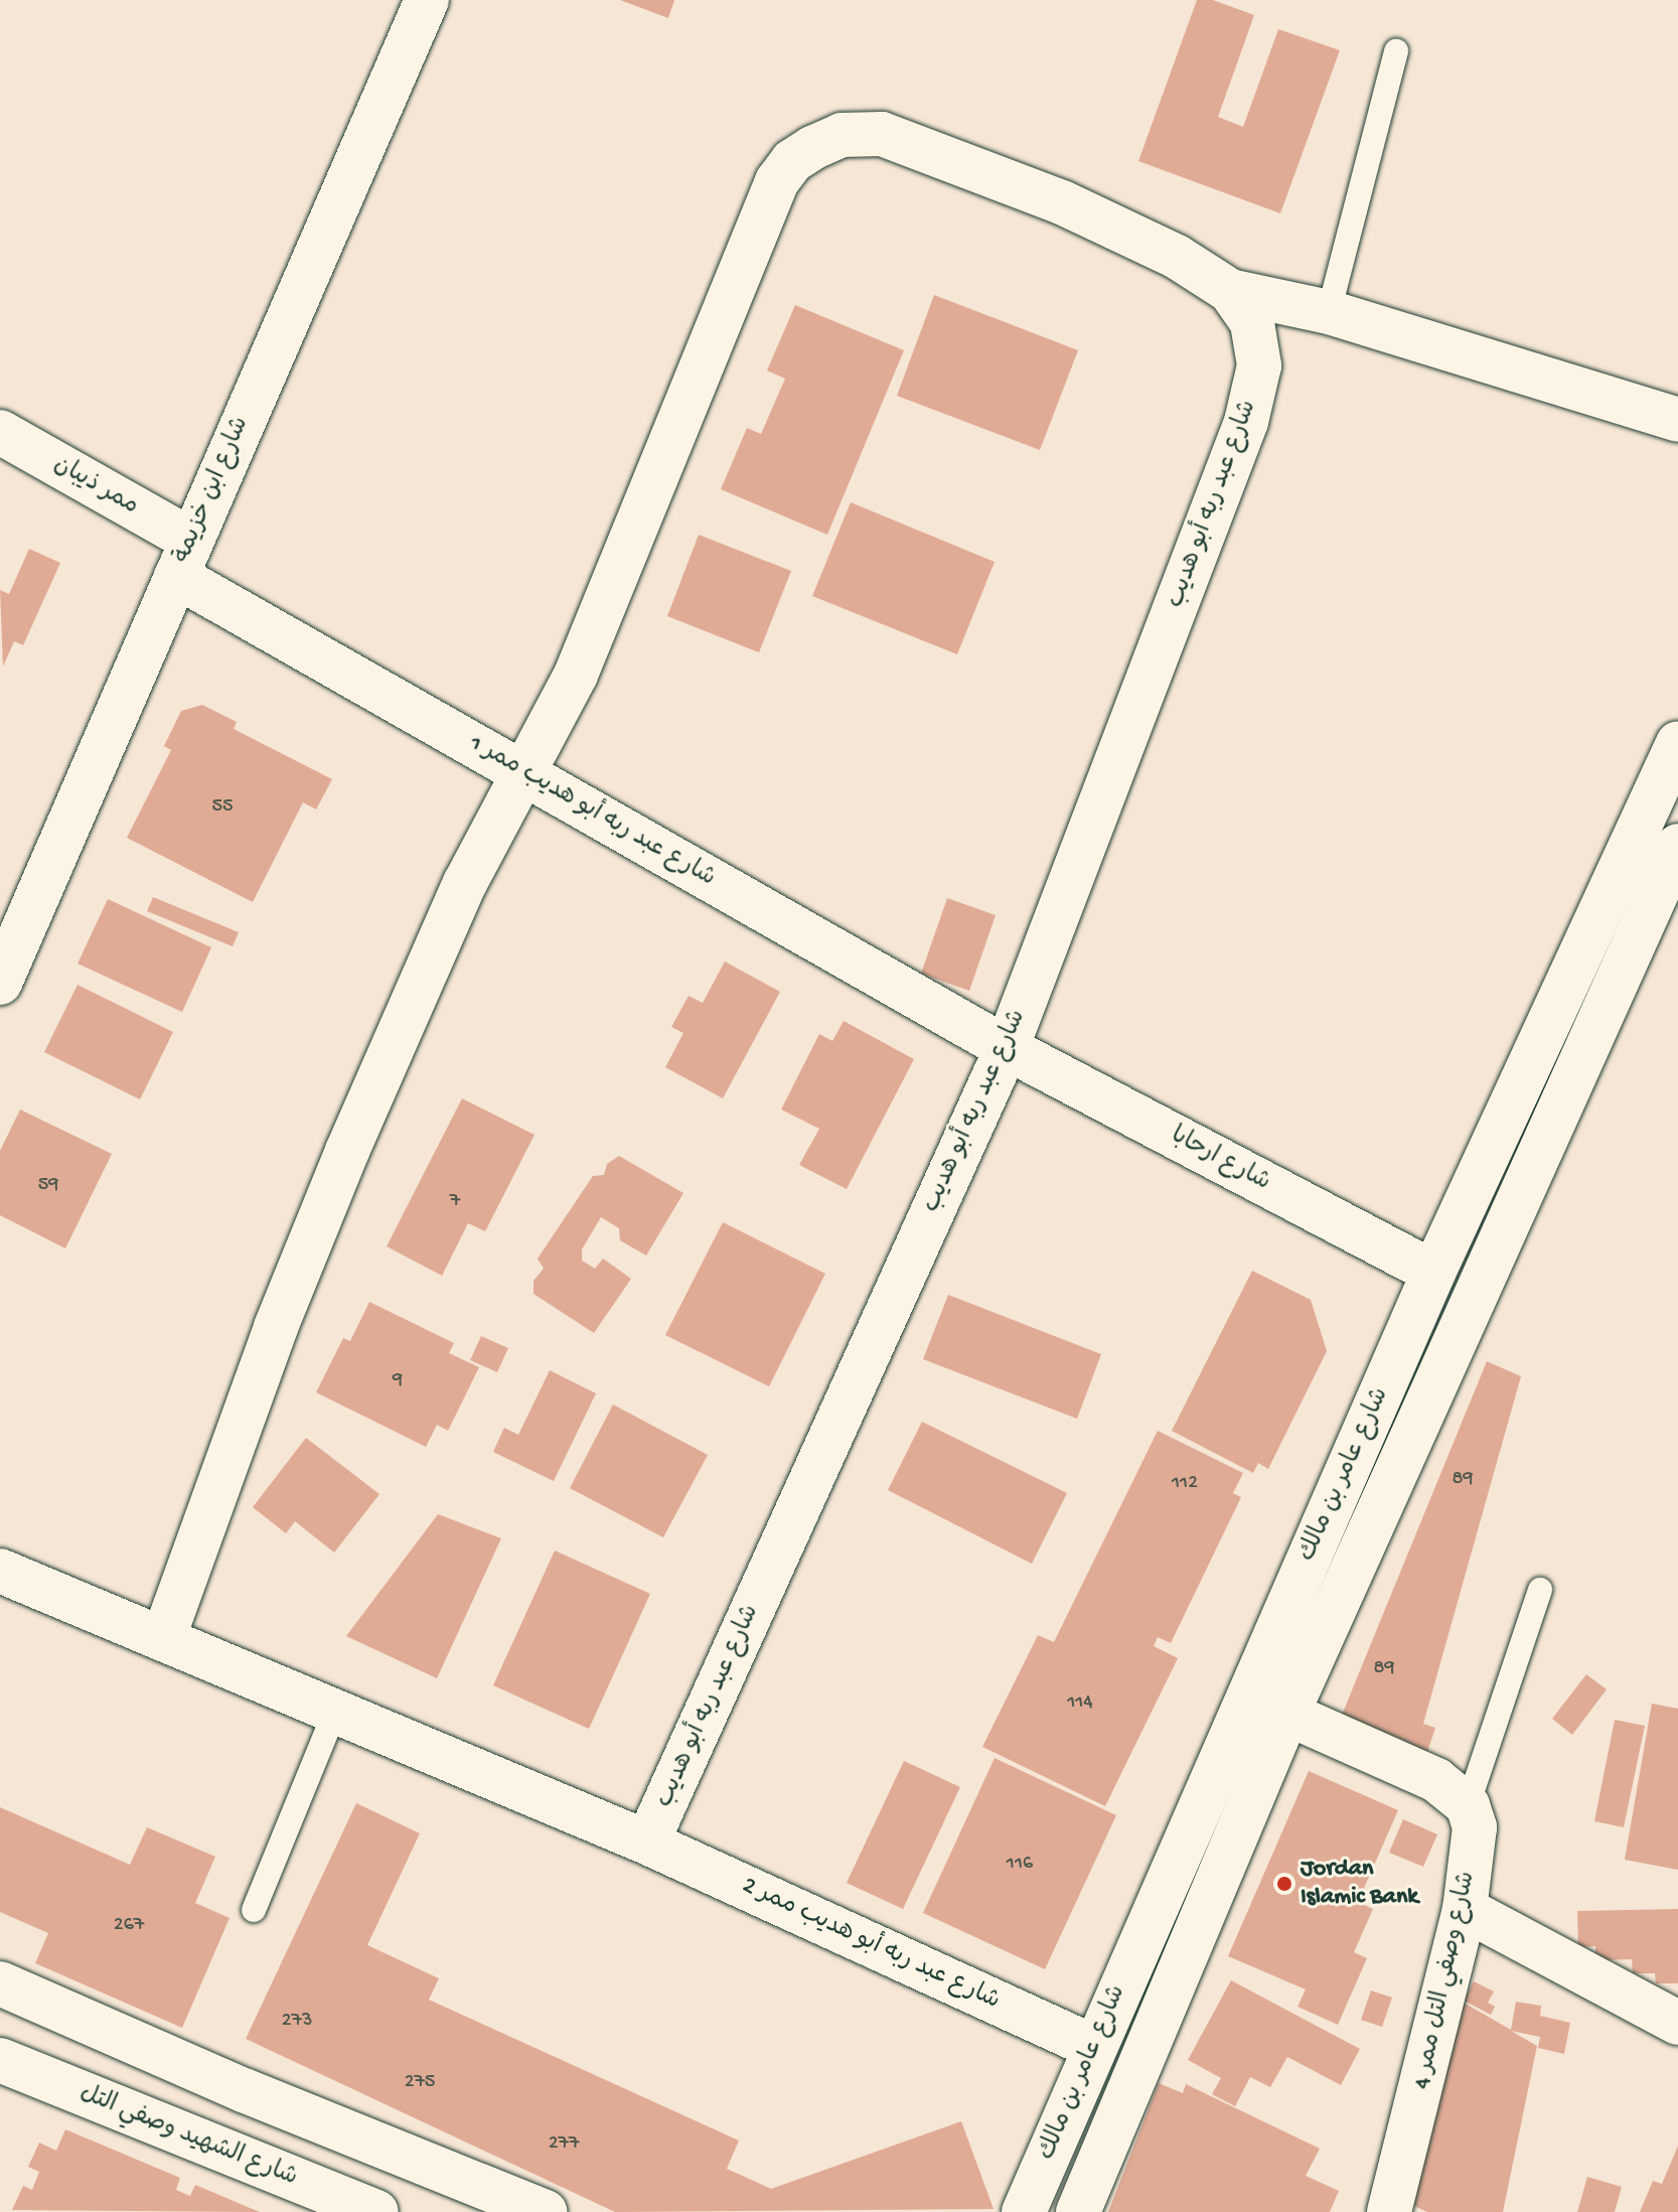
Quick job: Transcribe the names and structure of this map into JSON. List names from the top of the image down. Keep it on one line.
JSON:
{"streets":{"street":["ممر ذيبان","شارع ابن خزيمة","شارع عبد ربه أبو هديب","شارع عبد ربه أبو هديب ممر 1","شارع ارحابا","شارع عامر بن مالك","شارع عبد ربه أبو هديب ممر 2","شارع وصفي التل ممر 4","شارع الشهيد وصفي التل"]},"crossings":[["ممر ذيبان","شارع ابن خزيمة"],["ممر ذيبان","شارع عبد ربه أبو هديب ممر 1"],["شارع ابن خزيمة","شارع عبد ربه أبو هديب ممر 1"],["شارع عبد ربه أبو هديب","شارع عبد ربه أبو هديب ممر 1"],["شارع عبد ربه أبو هديب","شارع ارحابا"],["شارع عبد ربه أبو هديب","شارع عبد ربه أبو هديب ممر 2"],["شارع عبد ربه أبو هديب ممر 1","شارع ارحابا"],["شارع ارحابا","شارع عامر بن مالك"],["شارع عامر بن مالك","شارع عبد ربه أبو هديب ممر 2"]],"places":["Jordan Islamic Bank"],"house_numbers":["55","59","7","9","89","112","89","114","116","267","273","275","277"]}
